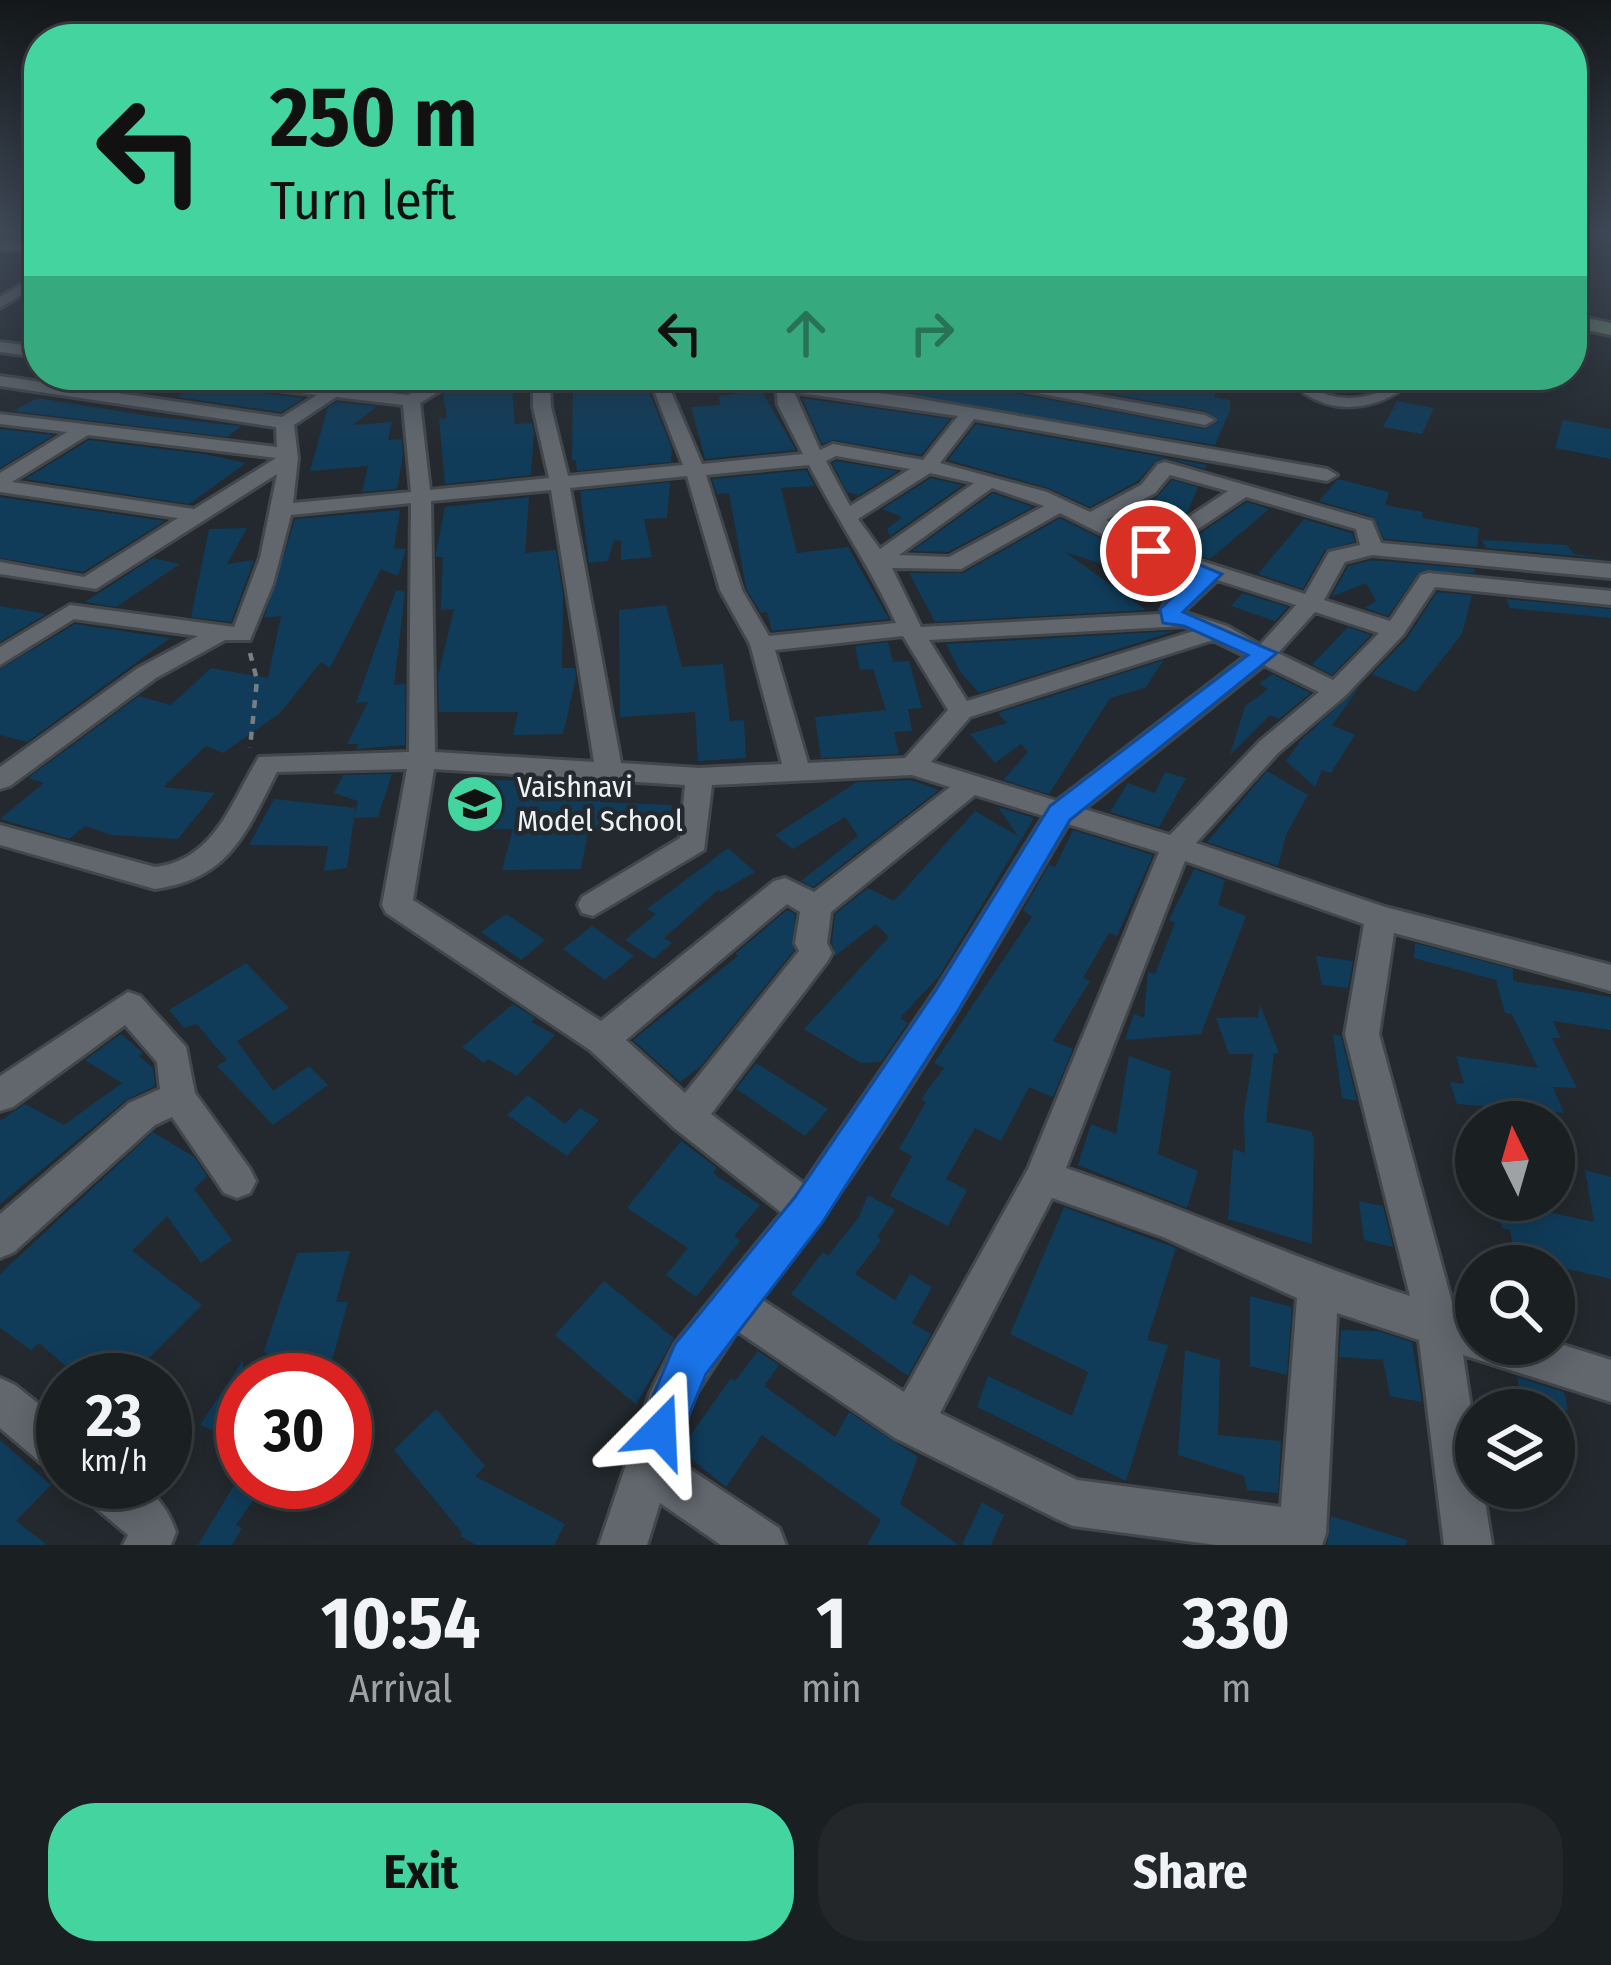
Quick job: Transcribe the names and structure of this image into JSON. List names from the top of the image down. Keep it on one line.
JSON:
{"places":{"school or university":["Vaishnavi Model School"]},"north":"top","page":{"turn":["250 m","Turn left"],"speed":"23 km/h","limit":"30","eta":["10:54","Arrival","1","min","330","m"],"buttons":["Exit","Share"]}}
